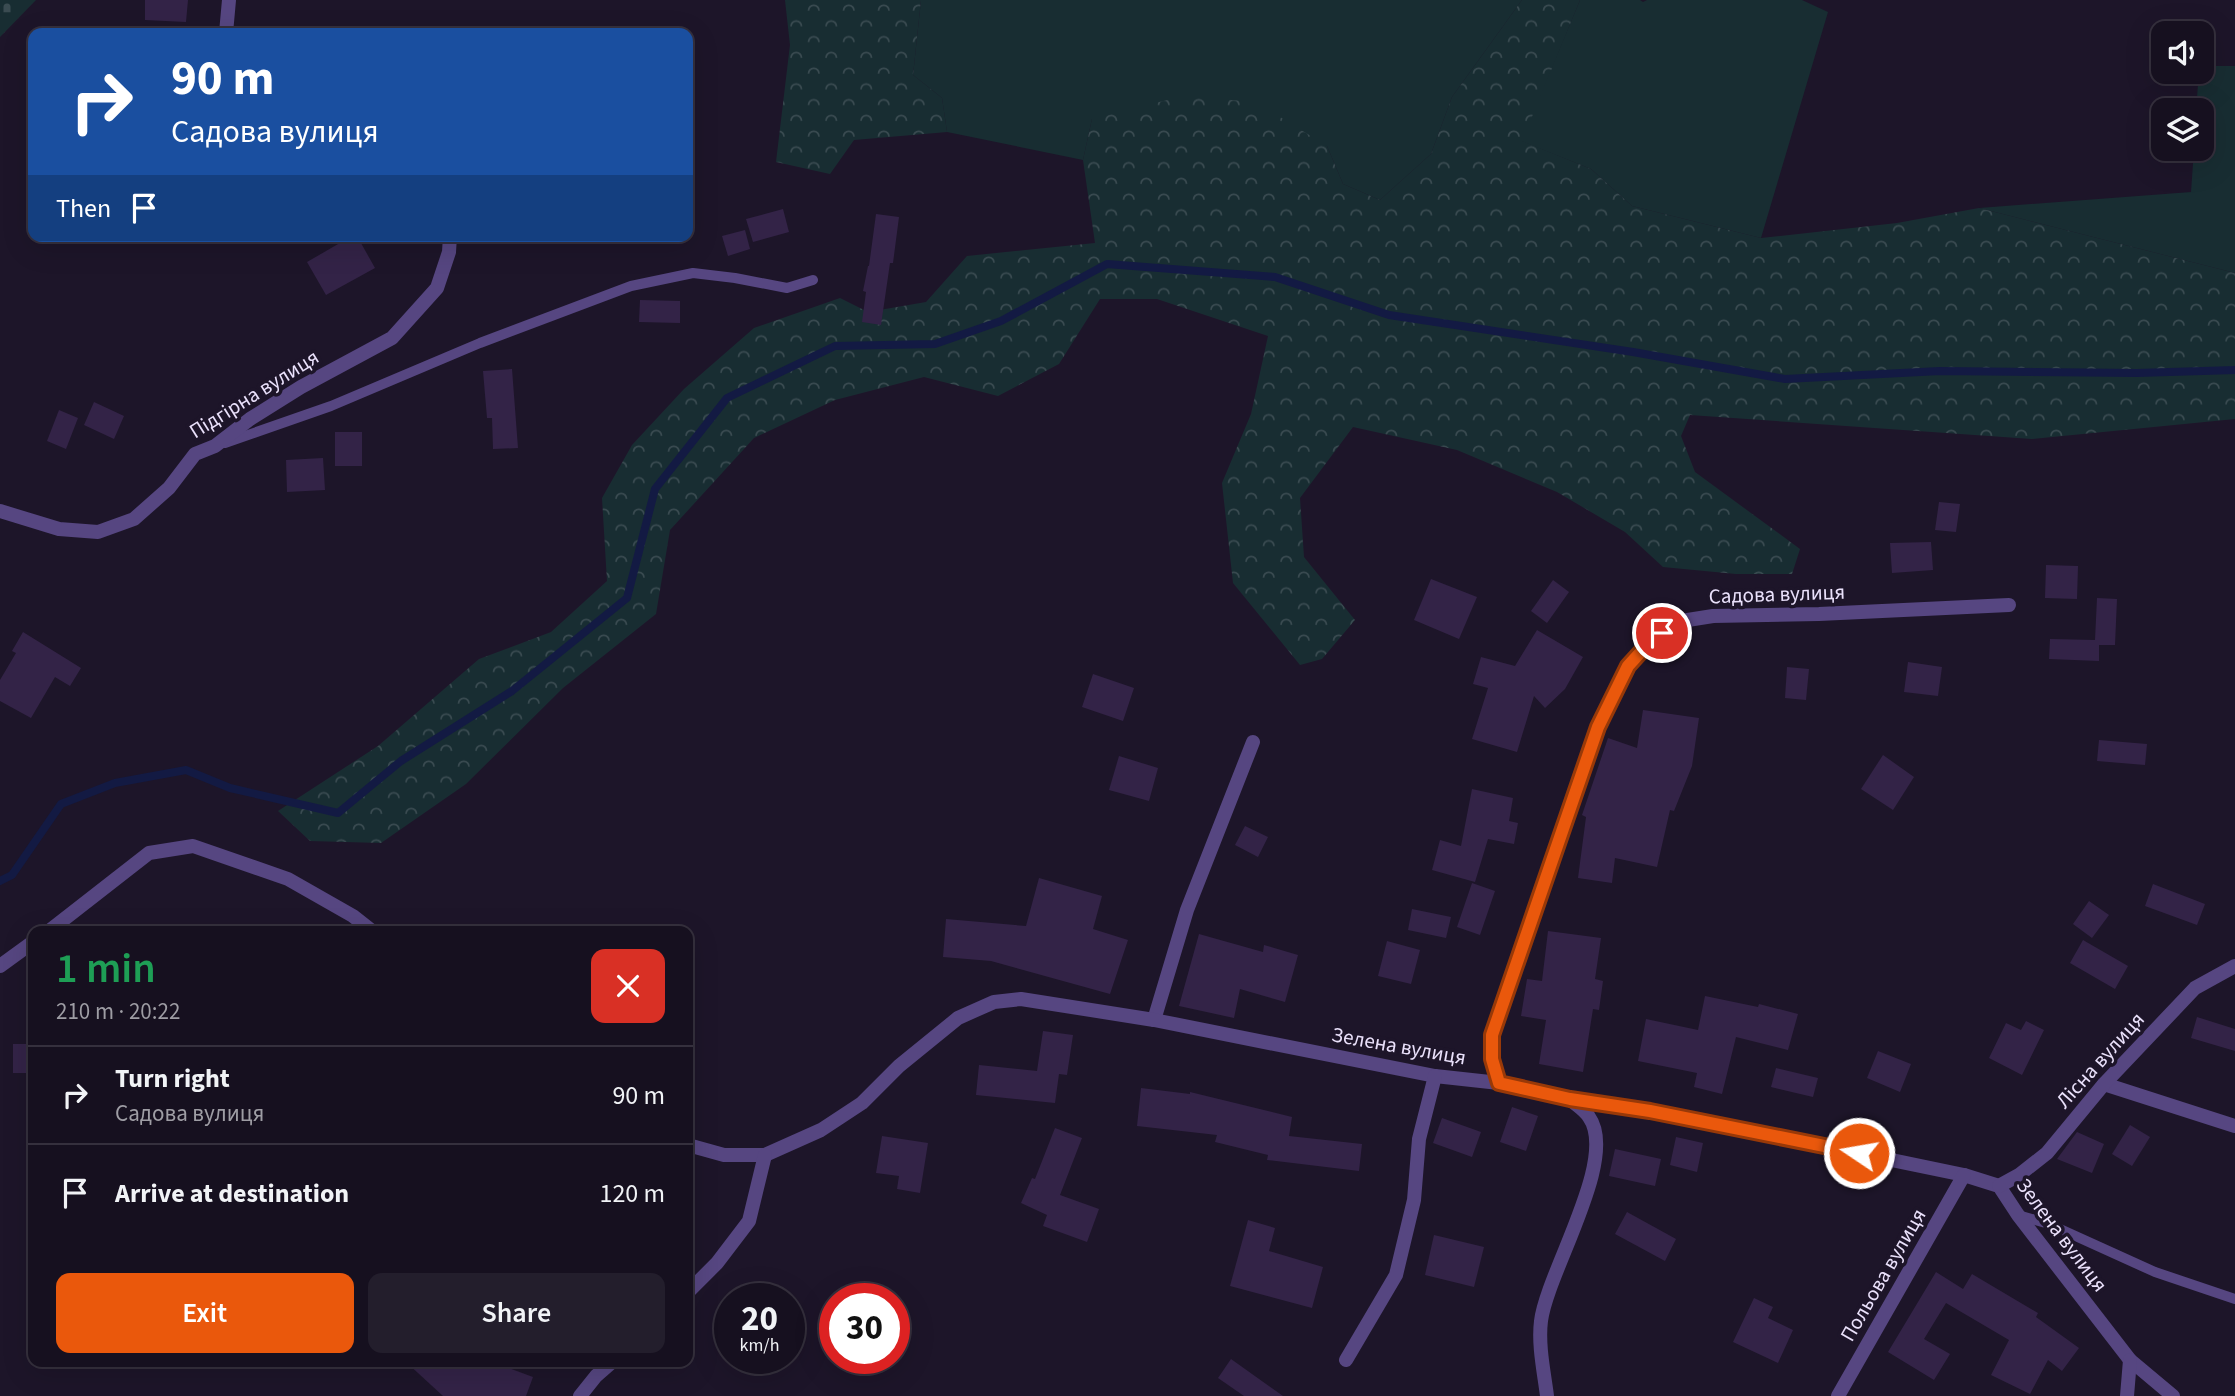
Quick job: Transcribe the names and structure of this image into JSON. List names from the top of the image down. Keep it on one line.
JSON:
{"streets":{"street":["Підгірна вулиця","Садова вулиця","Зелена вулиця","Лісна вулиця","Польова вулиця"]},"crossings":[["Садова вулиця","Зелена вулиця"],["Зелена вулиця","Лісна вулиця"],["Зелена вулиця","Польова вулиця"]],"page":{"turn":["90 m","Садова вулиця"],"then":"Then","heading":["1 min","210 m · 20:22"],"list":[{"name":"Turn right","note":"Садова вулиця","value":"90 m"},{"name":"Arrive at destination","value":"120 m"}],"buttons":["Exit","Share"],"speed":"20 km/h","limit":"30"}}
